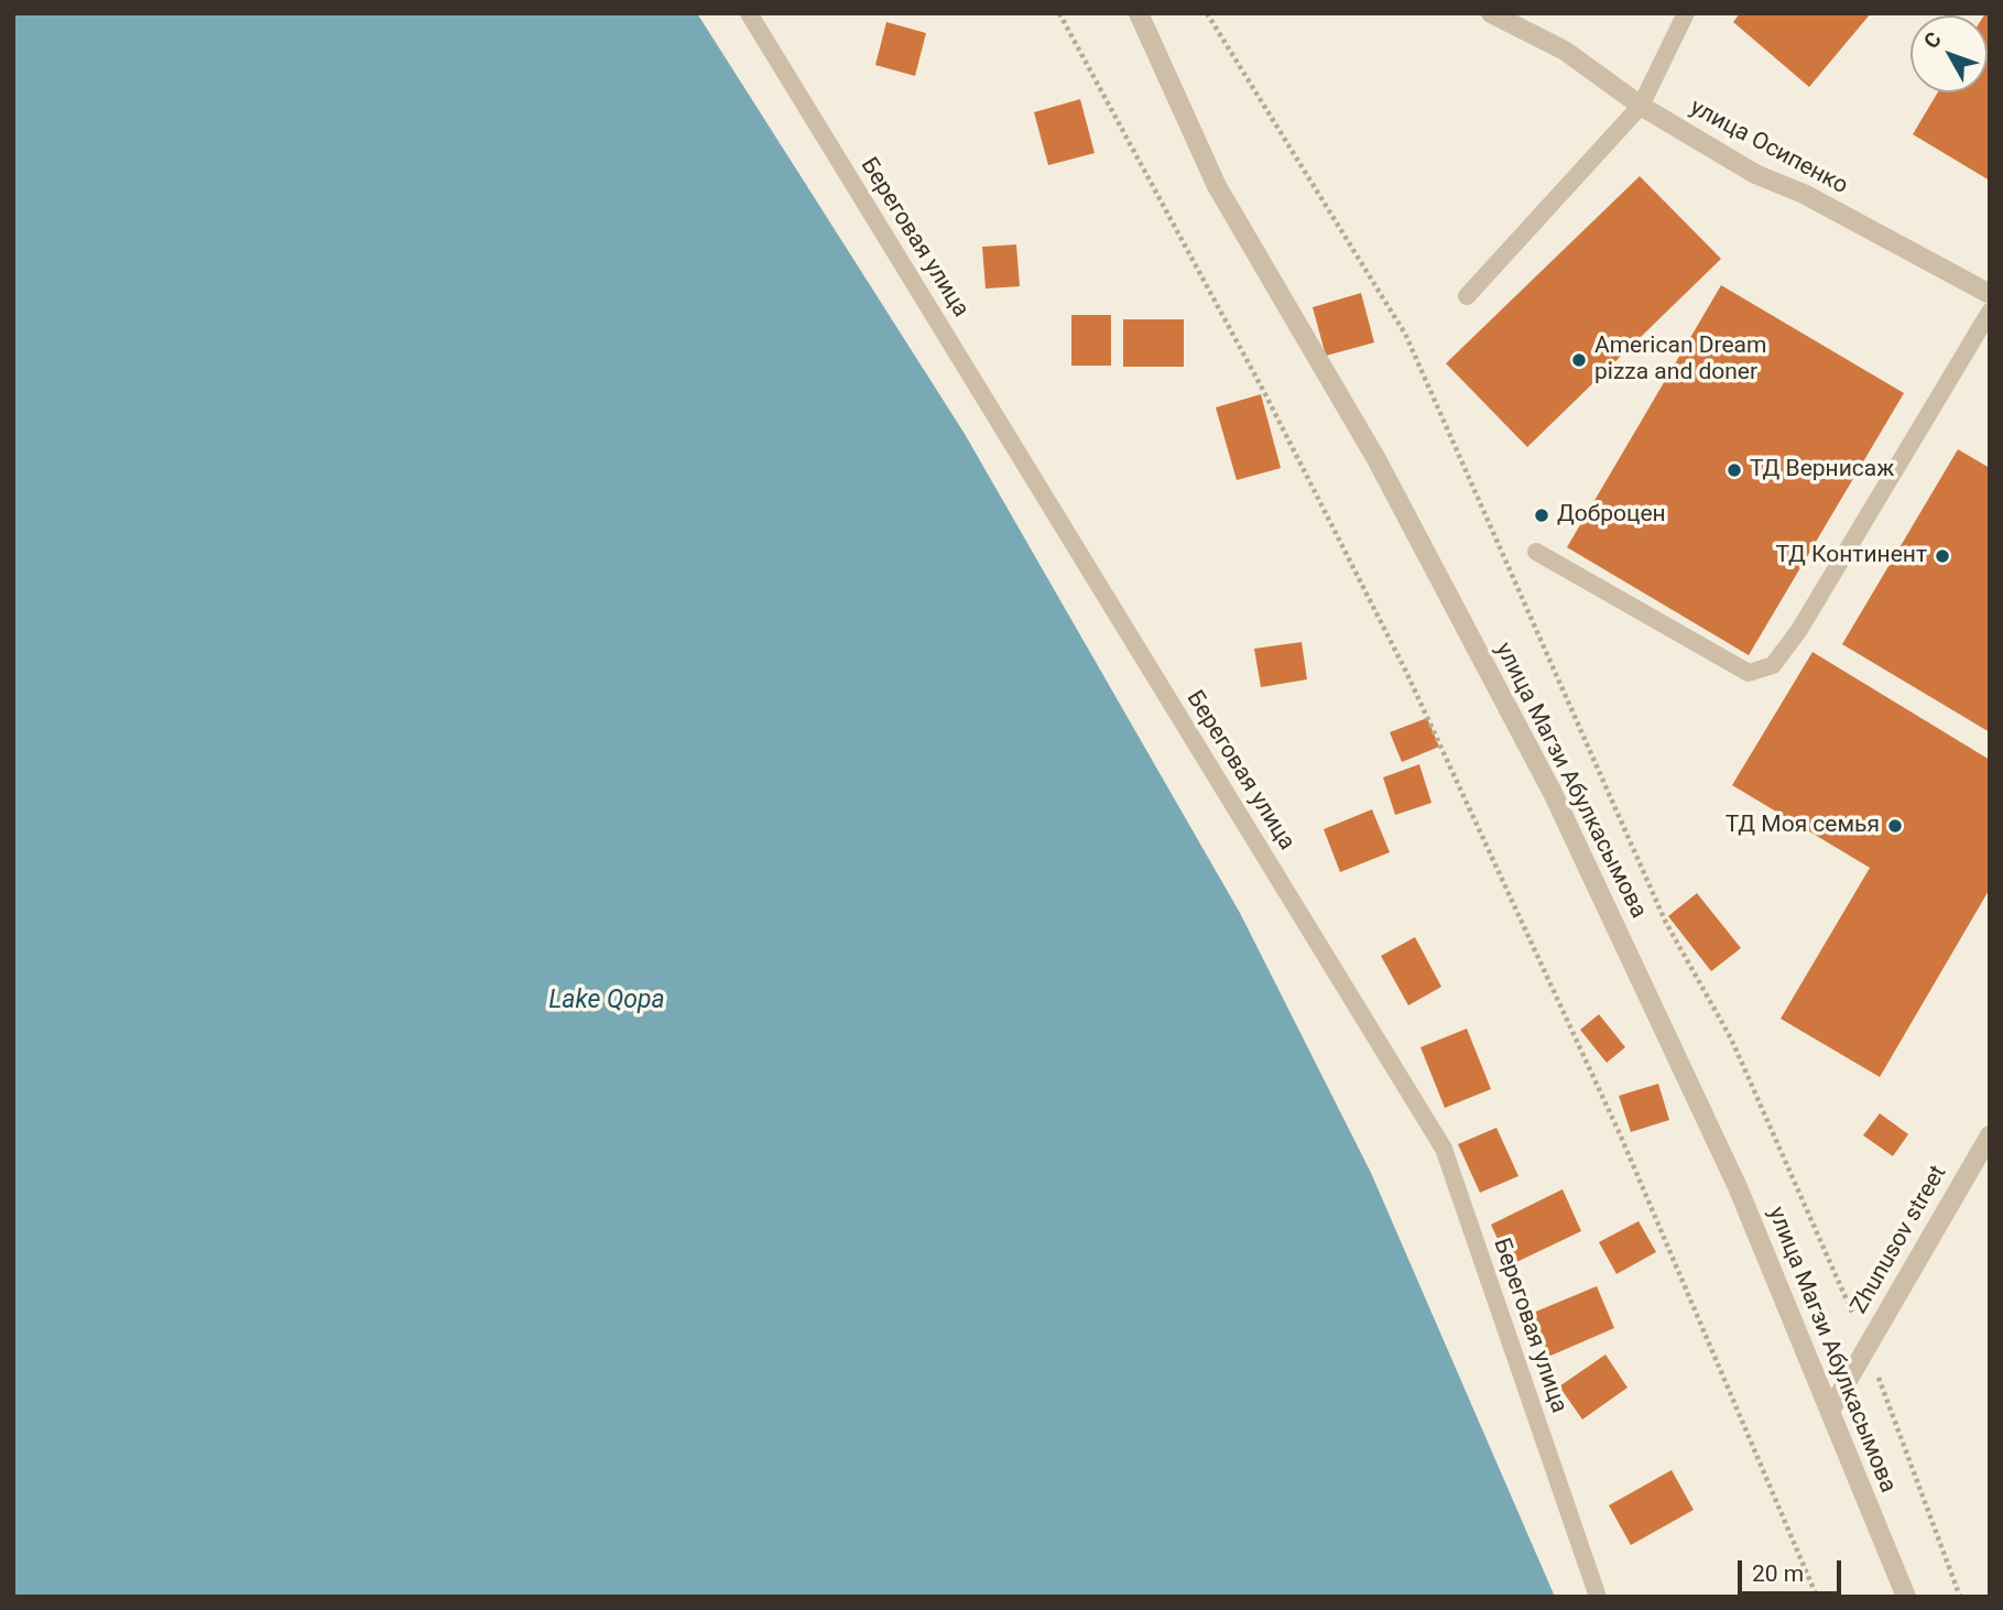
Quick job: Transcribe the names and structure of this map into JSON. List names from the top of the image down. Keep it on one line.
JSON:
{"streets":{"street":["улица Осипенко","улица Магзи Абулкасымова","Zhunusov street"],"lane":["Береговая улица"]},"crossings":[["улица Магзи Абулкасымова","Zhunusov street"]],"water":["Lake Qopa"],"places":["American Dream pizza and doner","ТД Вернисаж","Доброцен","ТД Континент","ТД Моя семья"],"scale_bar":"20 m","north":"top left"}
